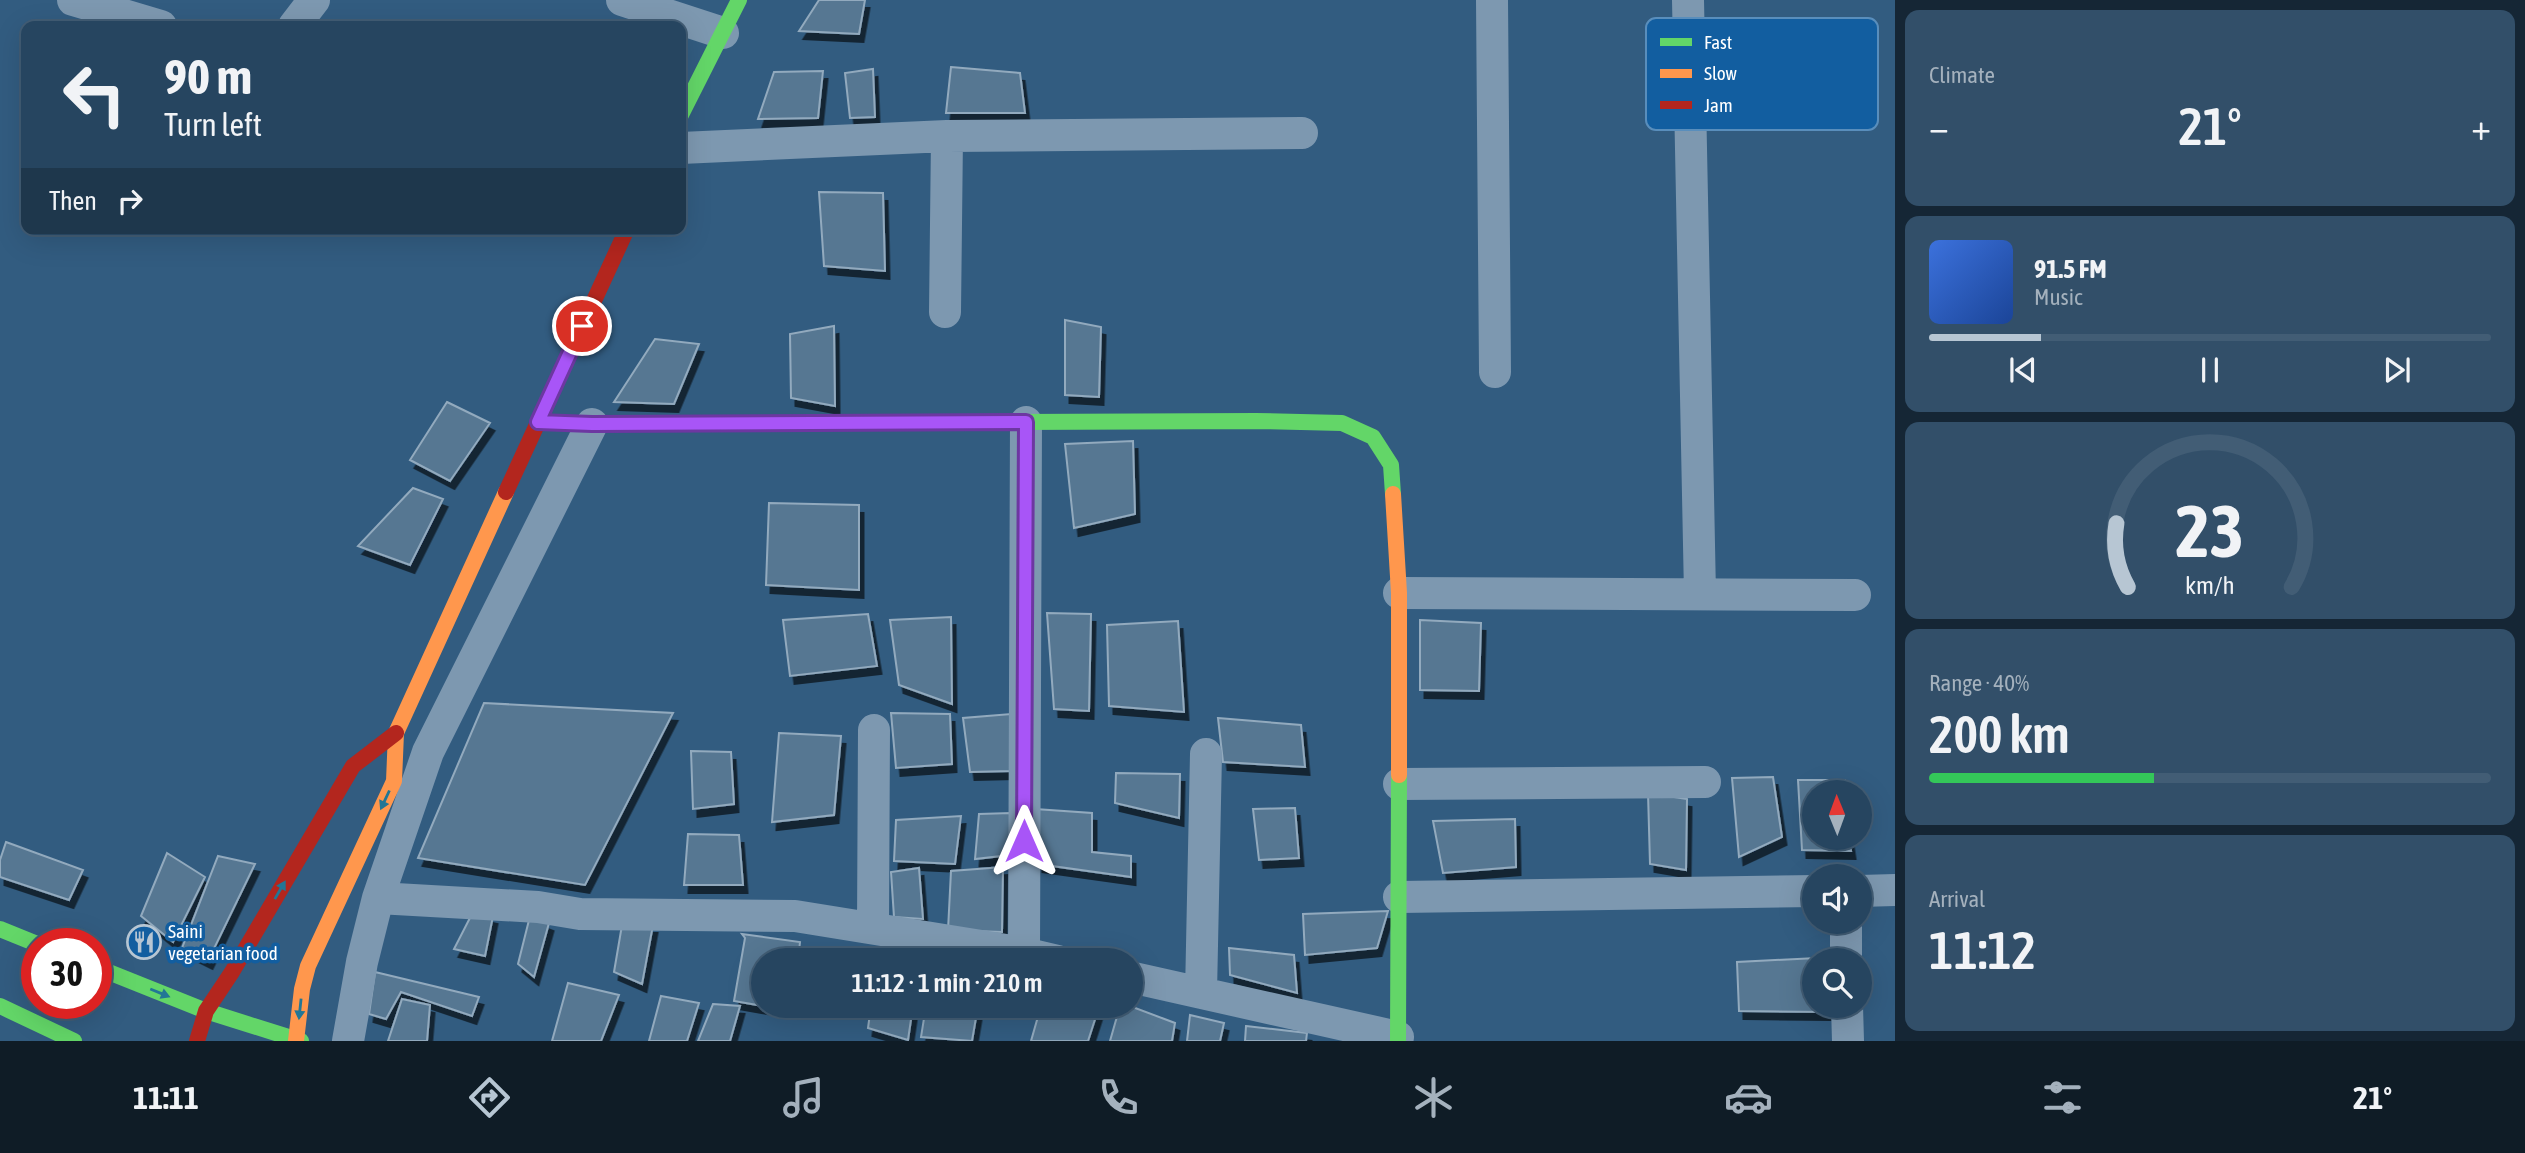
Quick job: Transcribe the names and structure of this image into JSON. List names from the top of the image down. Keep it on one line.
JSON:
{"places":{"restaurant":["Saini vegetarian food"]},"legend":["Fast","Slow","Jam"],"north":"top","page":{"tile":["Climate",["Range · 40%","200 km"],["Arrival","11:12"]],"turn":["90 m","Turn left"],"heat":["−","21°","+"],"then":"Then","song":["91.5 FM","Music"],"limit":"30","trip":"11:12 · 1 min · 210 m","tabs":["11:11","21°"],"gauge":["23","km/h"]}}
